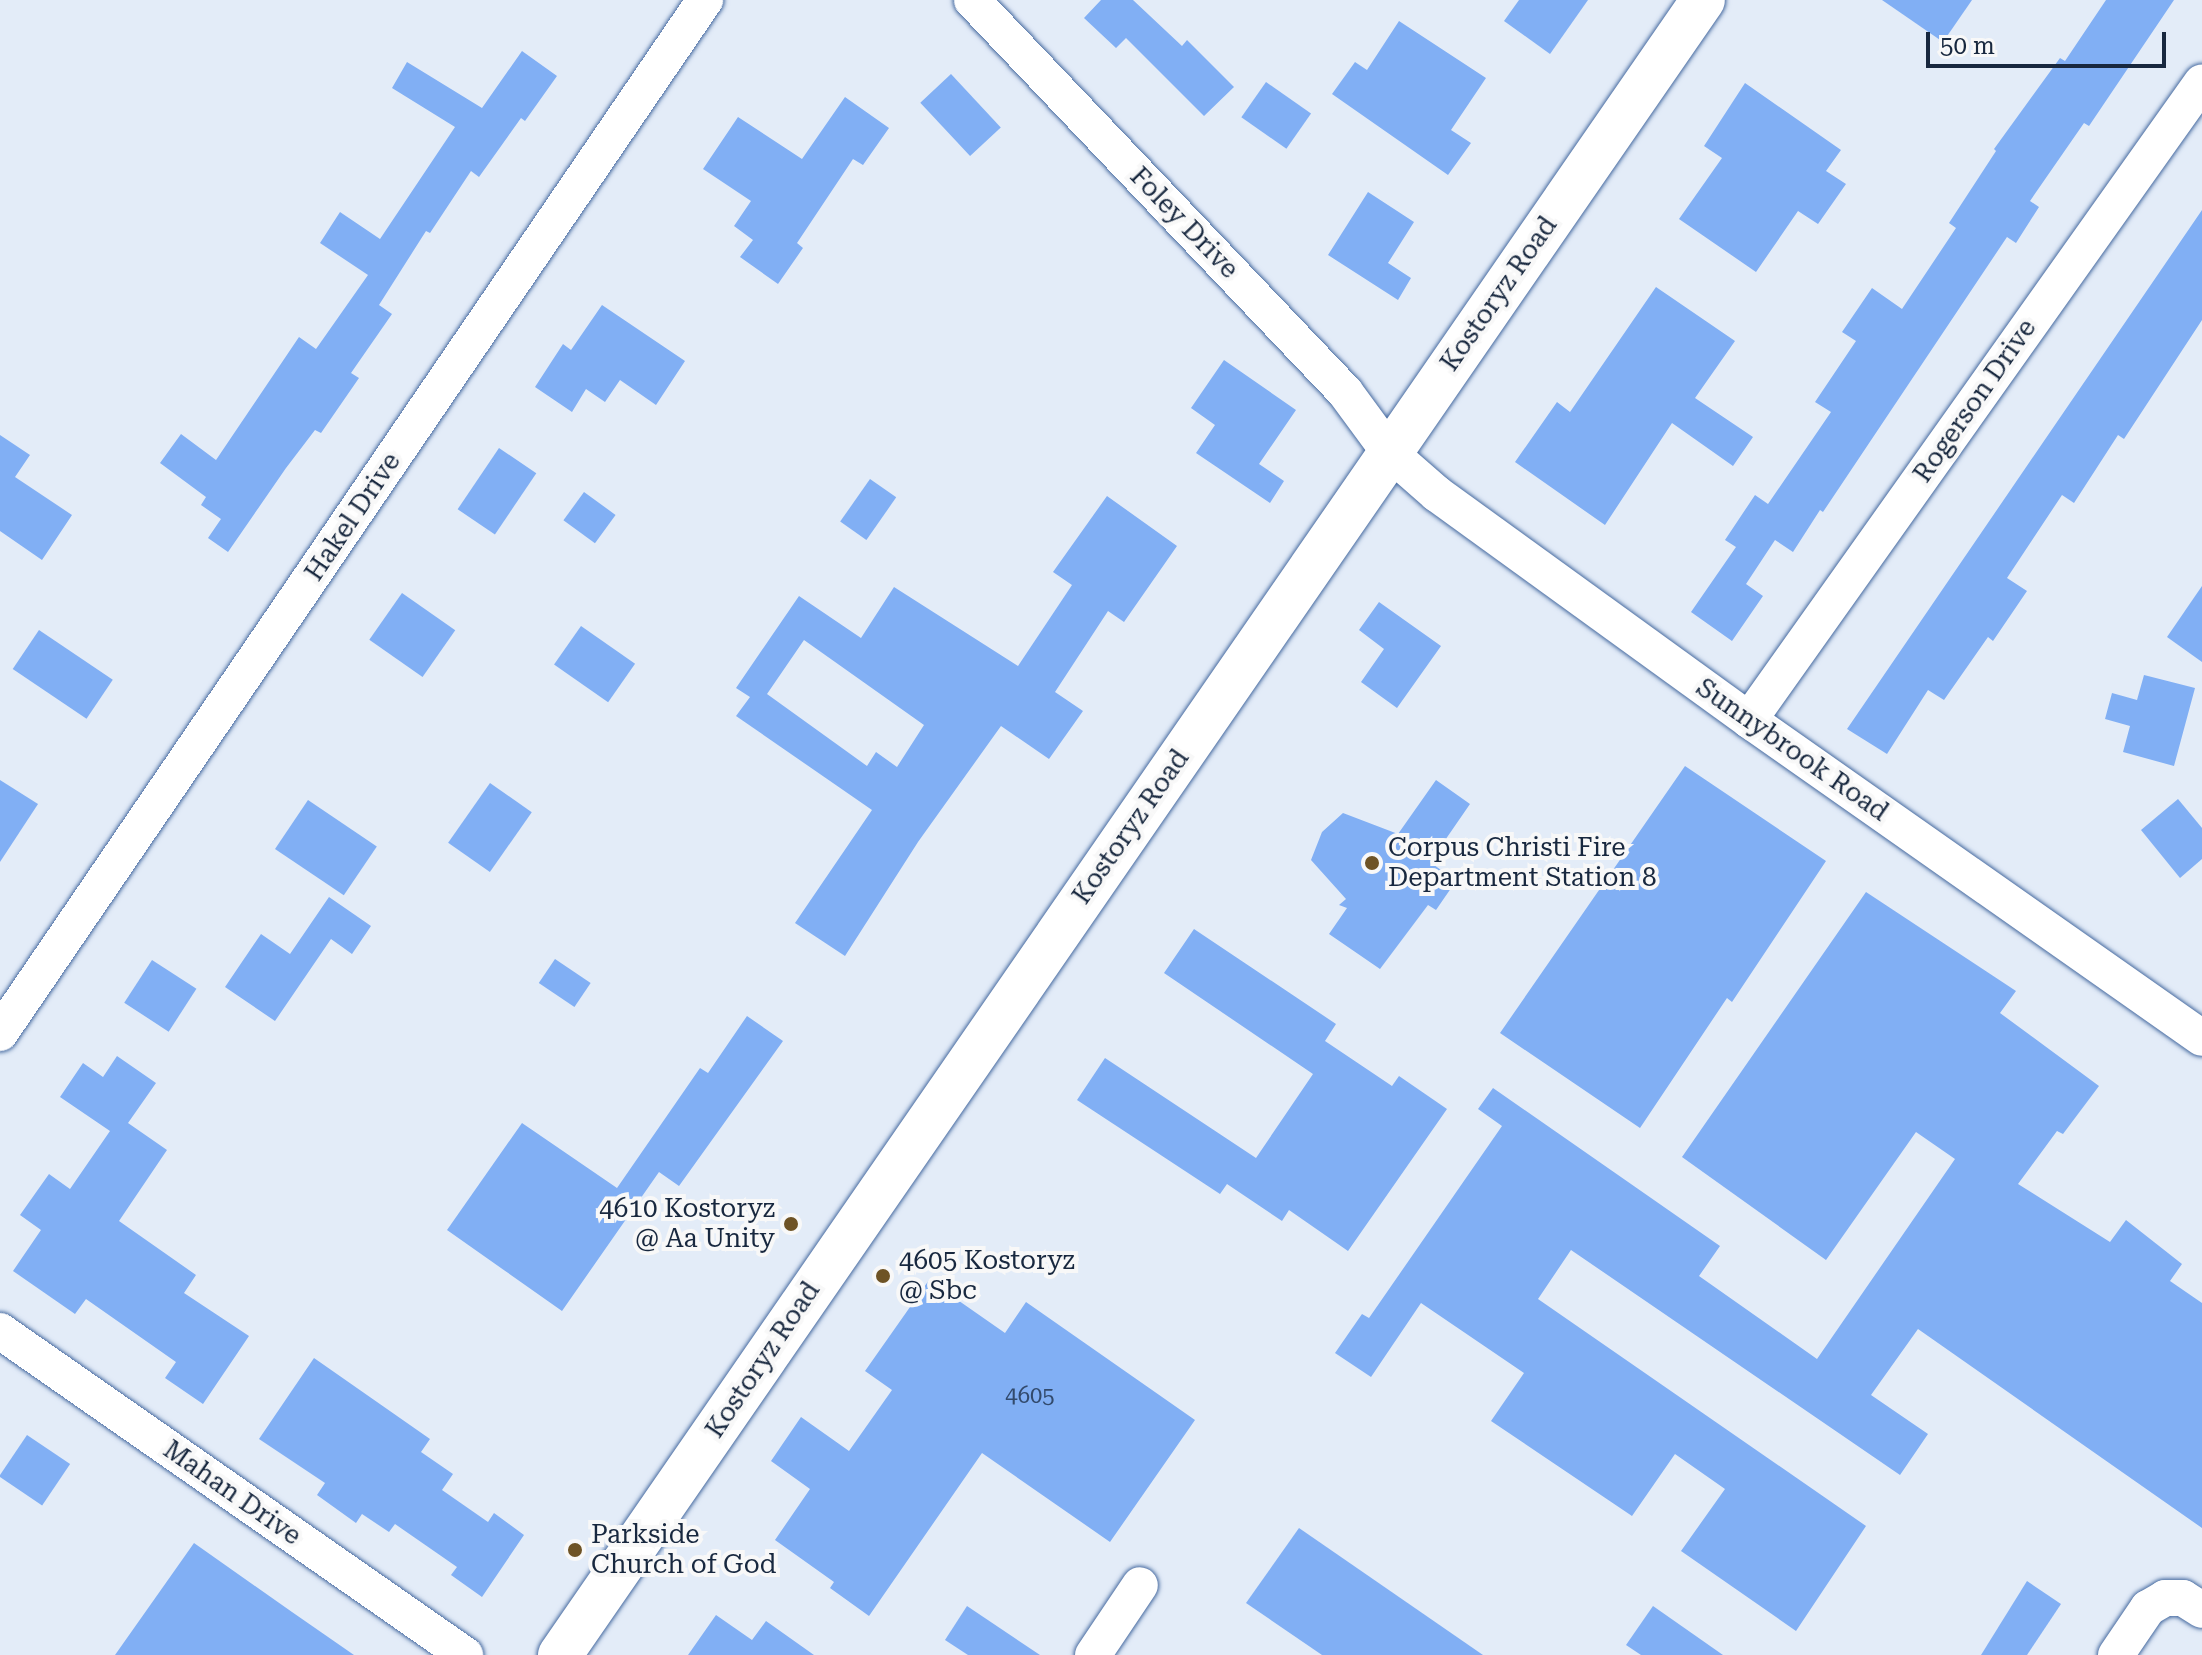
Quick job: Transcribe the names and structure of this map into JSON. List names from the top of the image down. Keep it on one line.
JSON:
{"streets":{"main road":["Kostoryz Road"],"street":["Foley Drive","Rogerson Drive","Hakel Drive","Sunnybrook Road","Mahan Drive"]},"crossings":[["Foley Drive","Kostoryz Road"],["Foley Drive","Sunnybrook Road"],["Kostoryz Road","Sunnybrook Road"],["Rogerson Drive","Sunnybrook Road"]],"places":["Corpus Christi Fire Department Station 8","4610 Kostoryz @ Aa Unity","4605 Kostoryz @ Sbc","Parkside Church of God"],"house_numbers":["4605"],"scale_bar":"50 m"}
